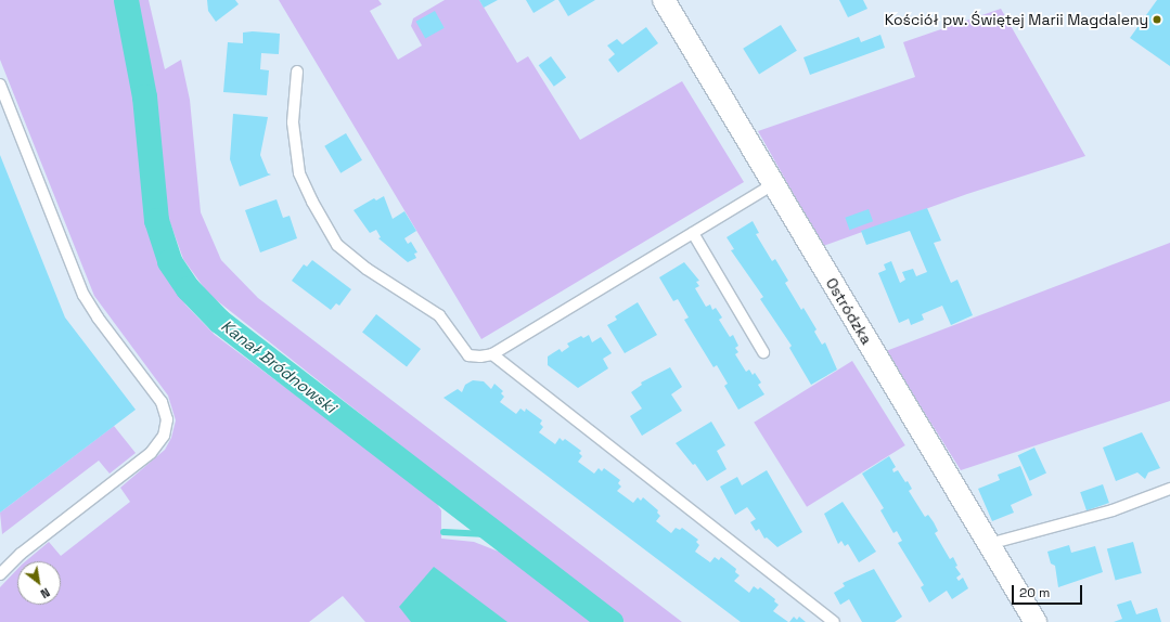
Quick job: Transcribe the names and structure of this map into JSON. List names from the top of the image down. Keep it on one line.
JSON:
{"streets":{"street":["Ostródzka"]},"water":["Kanał Bródnowski"],"places":["Kościół pw. Świętej Marii Magdaleny"],"scale_bar":"20 m","north":"bottom right"}
